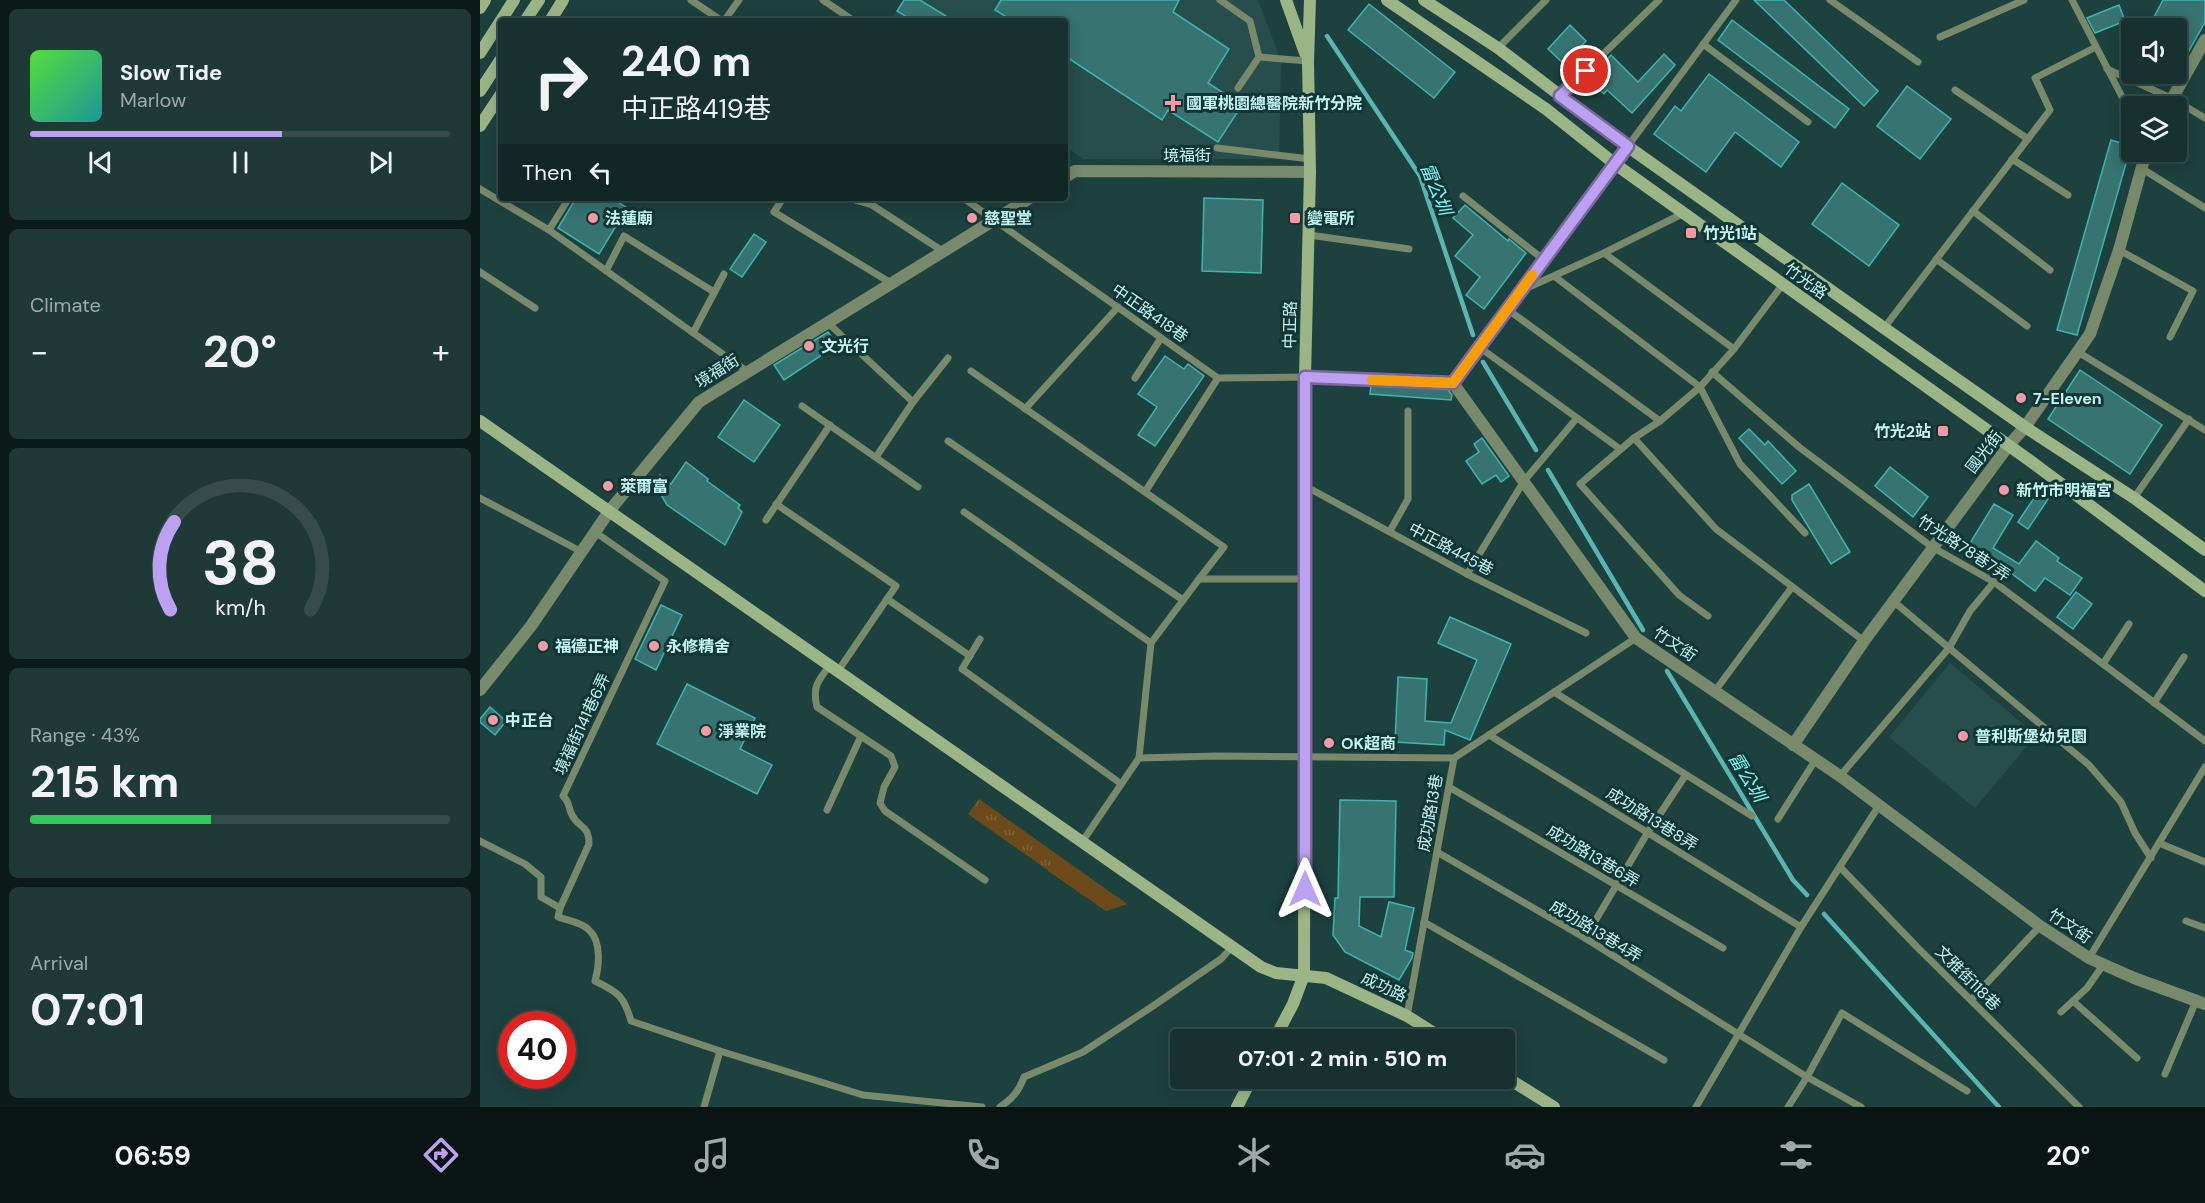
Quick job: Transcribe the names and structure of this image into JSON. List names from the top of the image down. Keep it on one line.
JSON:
{"streets":{"street":["境福街","竹光路","中正路","國光街","竹文街","成功路"],"lane":["中正路418巷","竹光路78巷7弄","中正路445巷","境福街141巷6弄","成功路13巷","成功路13巷8弄","成功路13巷6弄","成功路13巷4弄","文雅街118巷"]},"crossings":[["境福街","中正路418巷"],["境福街","中正路"],["境福街","境福街141巷6弄"],["境福街","成功路"],["竹光路","國光街"],["中正路","中正路445巷"],["中正路","成功路"],["國光街","竹光路78巷7弄"],["國光街","竹文街"],["竹文街","成功路13巷"],["成功路13巷","成功路13巷8弄"],["成功路13巷","成功路13巷6弄"],["成功路13巷","成功路13巷4弄"],["成功路13巷","成功路"]],"water":["雷公圳"],"places":{"health":["國軍桃園總醫院新竹分院"],"other":["法蓮廟","慈聖堂","文光行","7-Eleven","萊爾富","新竹市明福宮","福德正神","永修精舍","中正台","淨業院","普利斯堡幼兒園","OK超商"],"transit":["變電所","竹光1站","竹光2站"]},"page":{"turn":["240 m","中正路419巷"],"song":["Slow Tide","Marlow"],"then":"Then","tile":["Climate",["Range · 43%","215 km"],["Arrival","07:01"]],"heat":["−","20°","+"],"limit":"40","trip":"07:01 · 2 min · 510 m","tabs":["06:59","20°"],"gauge":["38","km/h"]}}
